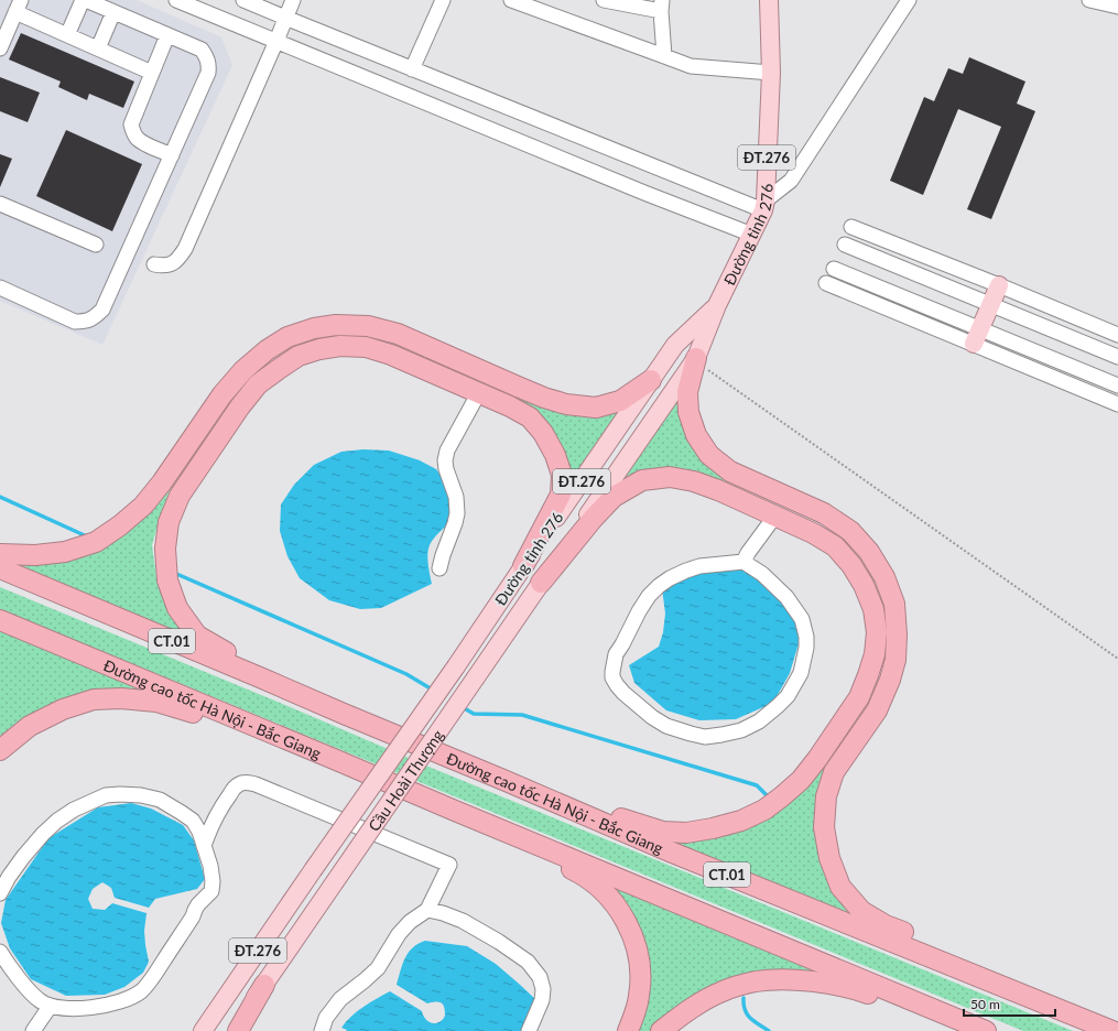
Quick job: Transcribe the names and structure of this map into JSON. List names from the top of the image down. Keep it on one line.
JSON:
{"streets":{"highway":["CT.01","Đường cao tốc Hà Nội - Bắc Giang"],"main road":["ĐT.276","Đường tỉnh 276","Cầu Hoài Thượng"]},"crossings":[["ĐT.276","Cầu Hoài Thượng"],["Đường tỉnh 276","Cầu Hoài Thượng"]],"scale_bar":"50 m"}
